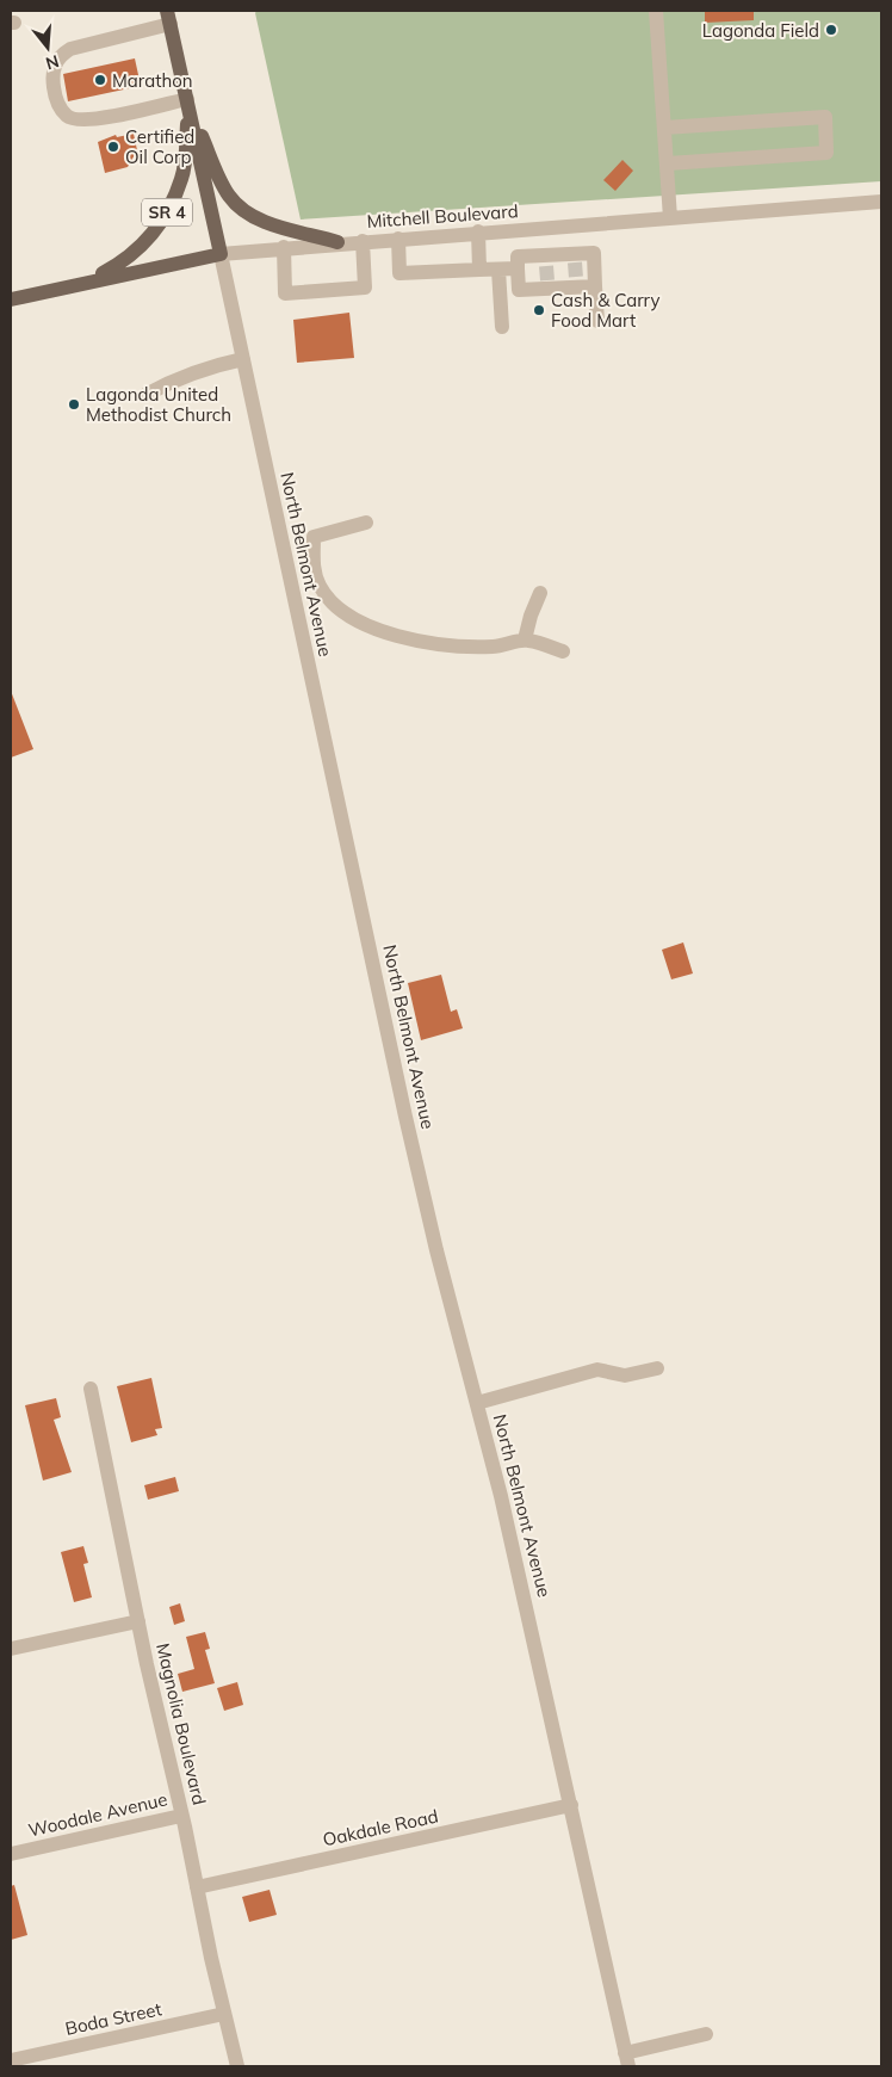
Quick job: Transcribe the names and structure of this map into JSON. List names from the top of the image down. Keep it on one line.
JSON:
{"streets":{"main road":["SR 4","Mitchell Boulevard","North Belmont Avenue"],"street":["Magnolia Boulevard","Woodale Avenue","Oakdale Road","Boda Street"]},"crossings":[["SR 4","Mitchell Boulevard"],["SR 4","North Belmont Avenue"],["Mitchell Boulevard","North Belmont Avenue"],["North Belmont Avenue","Oakdale Road"],["Magnolia Boulevard","Woodale Avenue"],["Magnolia Boulevard","Oakdale Road"],["Magnolia Boulevard","Boda Street"]],"places":["Lagonda Field","Marathon","Certified Oil Corp","Cash & Carry Food Mart","Lagonda United Methodist Church"],"north":"bottom"}
